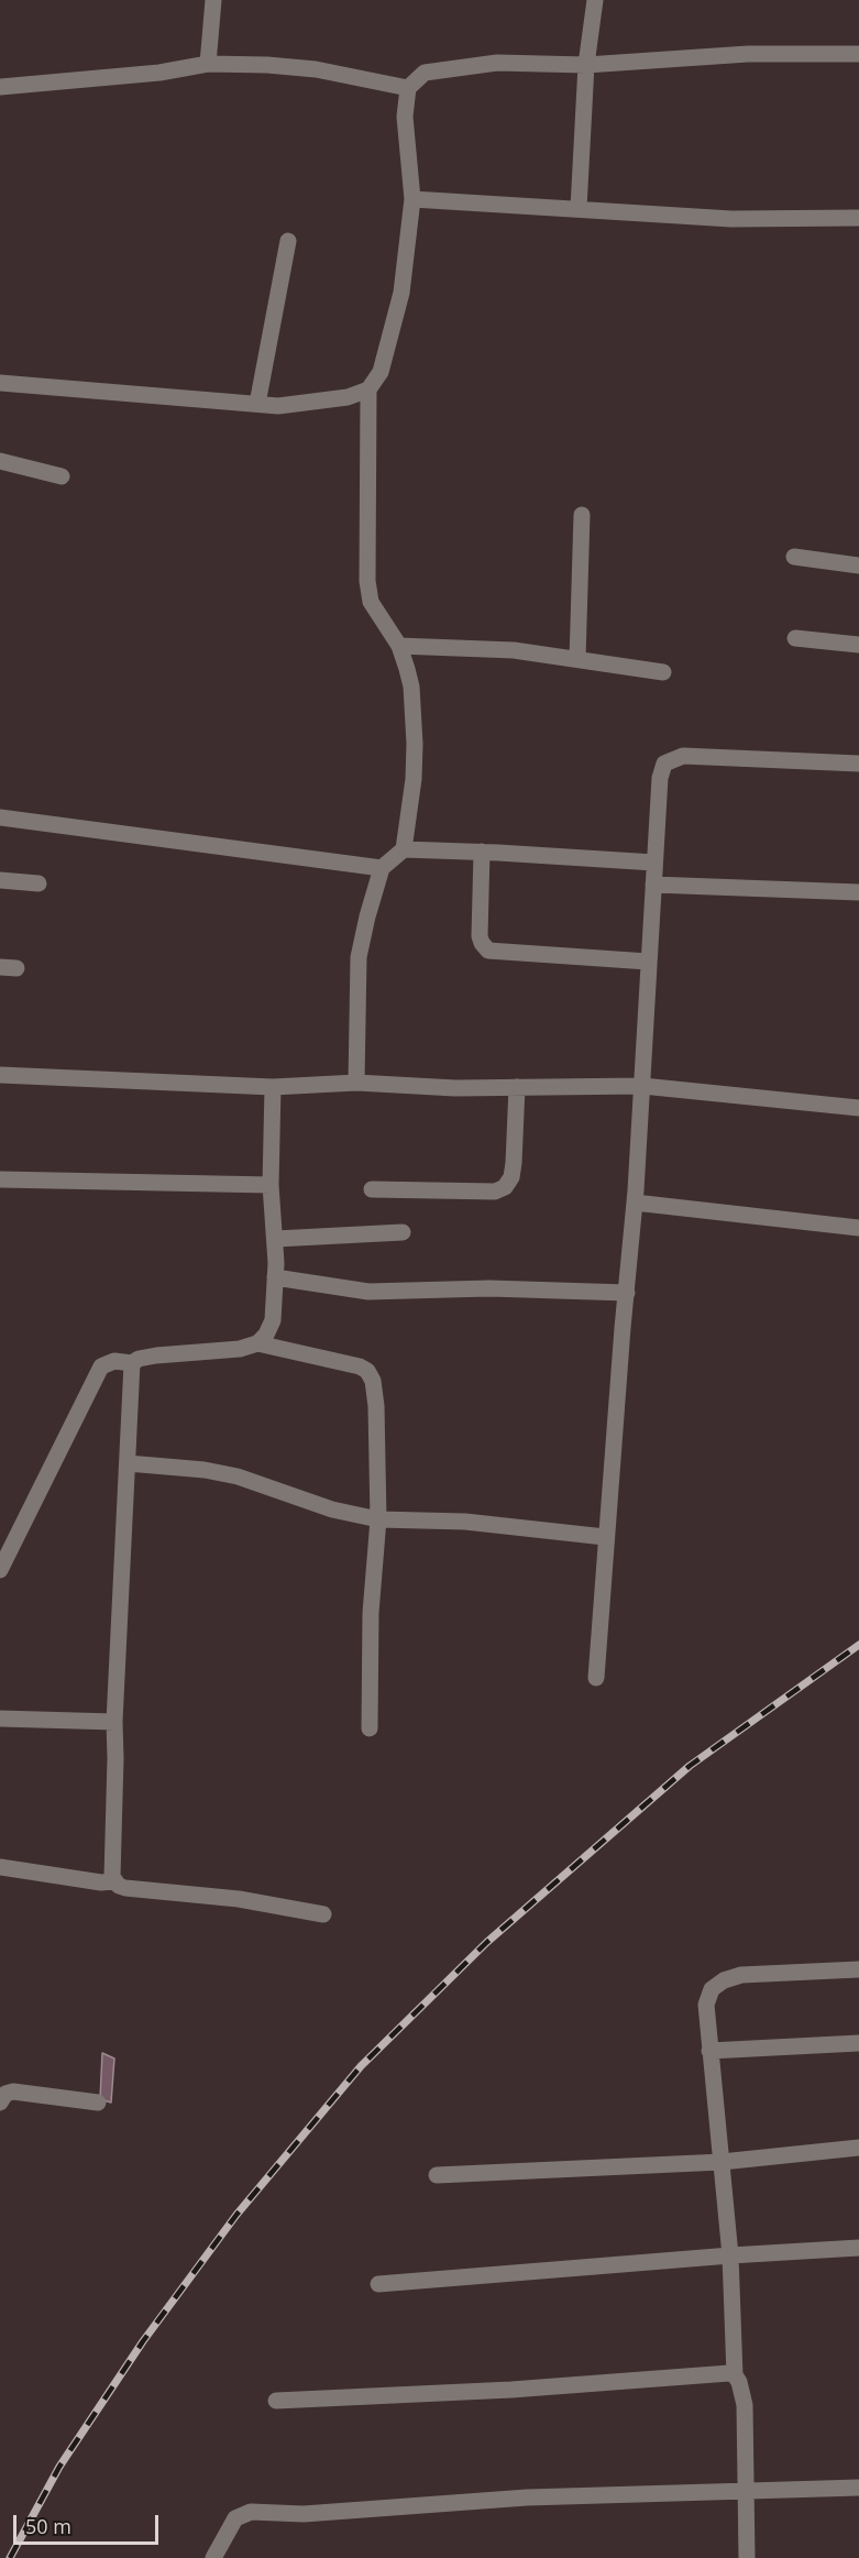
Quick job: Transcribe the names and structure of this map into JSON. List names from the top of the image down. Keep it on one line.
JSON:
{"scale_bar":"50 m"}
